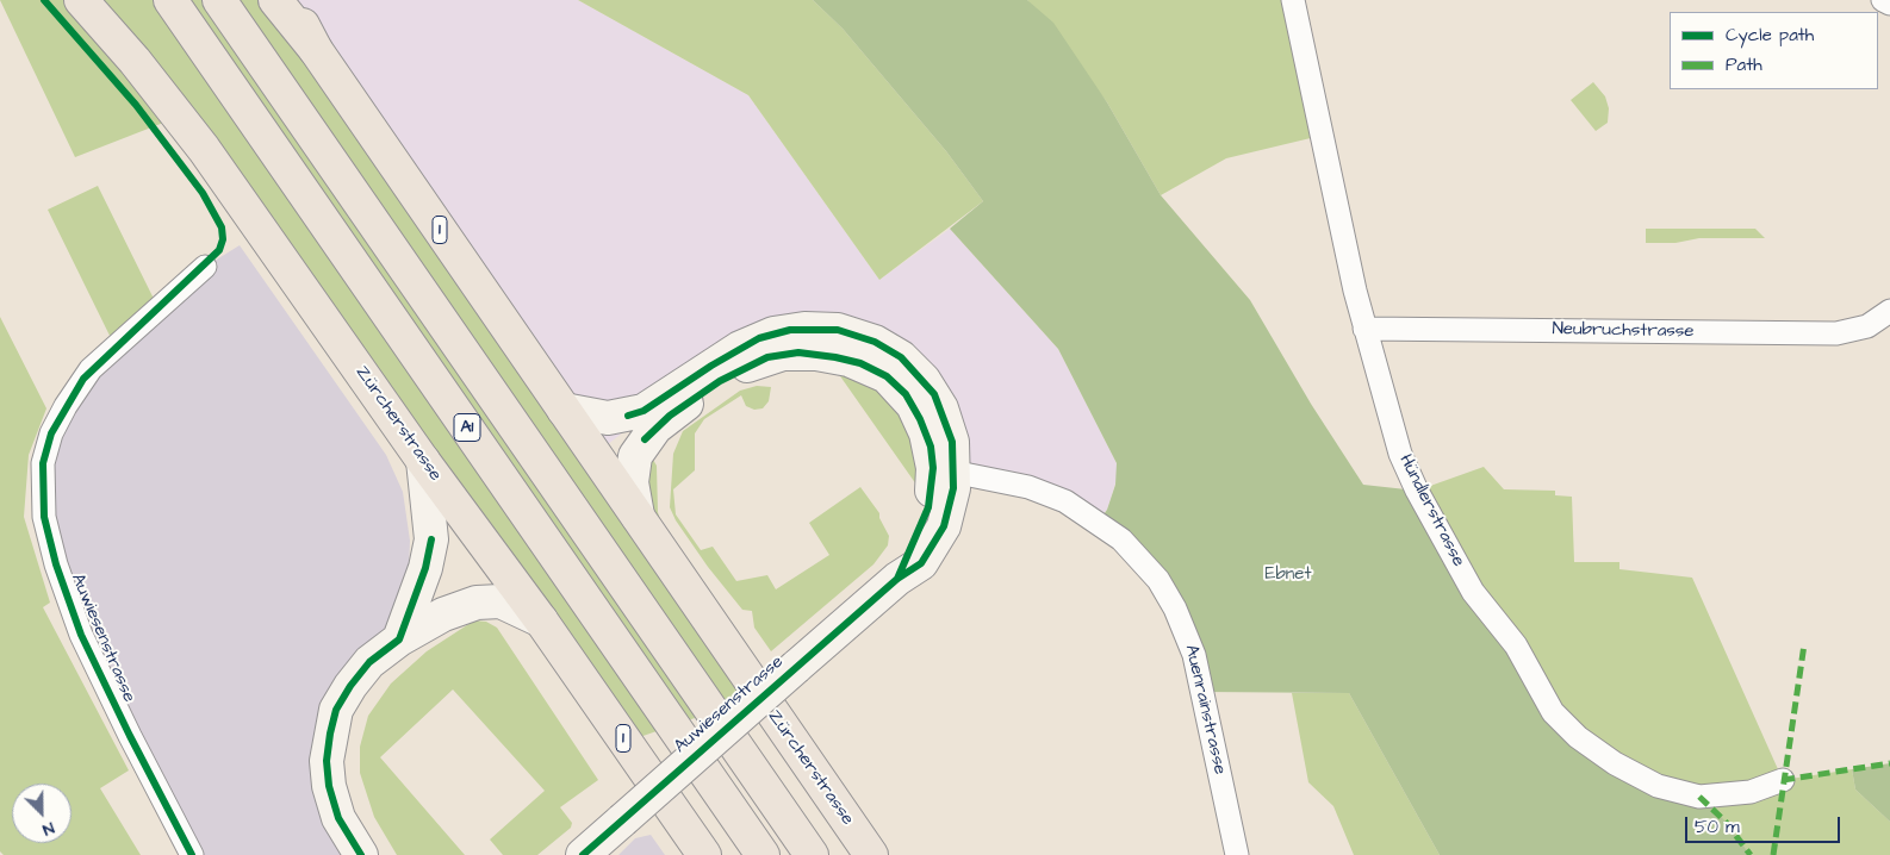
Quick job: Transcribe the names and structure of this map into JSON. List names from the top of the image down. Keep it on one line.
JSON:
{"streets":{"main road":["1","Zürcherstrasse","A1","Auwiesenstrasse"],"street":["Neubruchstrasse","Hündlerstrasse","Auenrainstrasse"]},"crossings":[["Neubruchstrasse","Hündlerstrasse"],["Zürcherstrasse","Auwiesenstrasse"],["Auwiesenstrasse","Auenrainstrasse"]],"parks":["Ebnet"],"legend":["Cycle path","Path"],"scale_bar":"50 m","north":"bottom right"}
